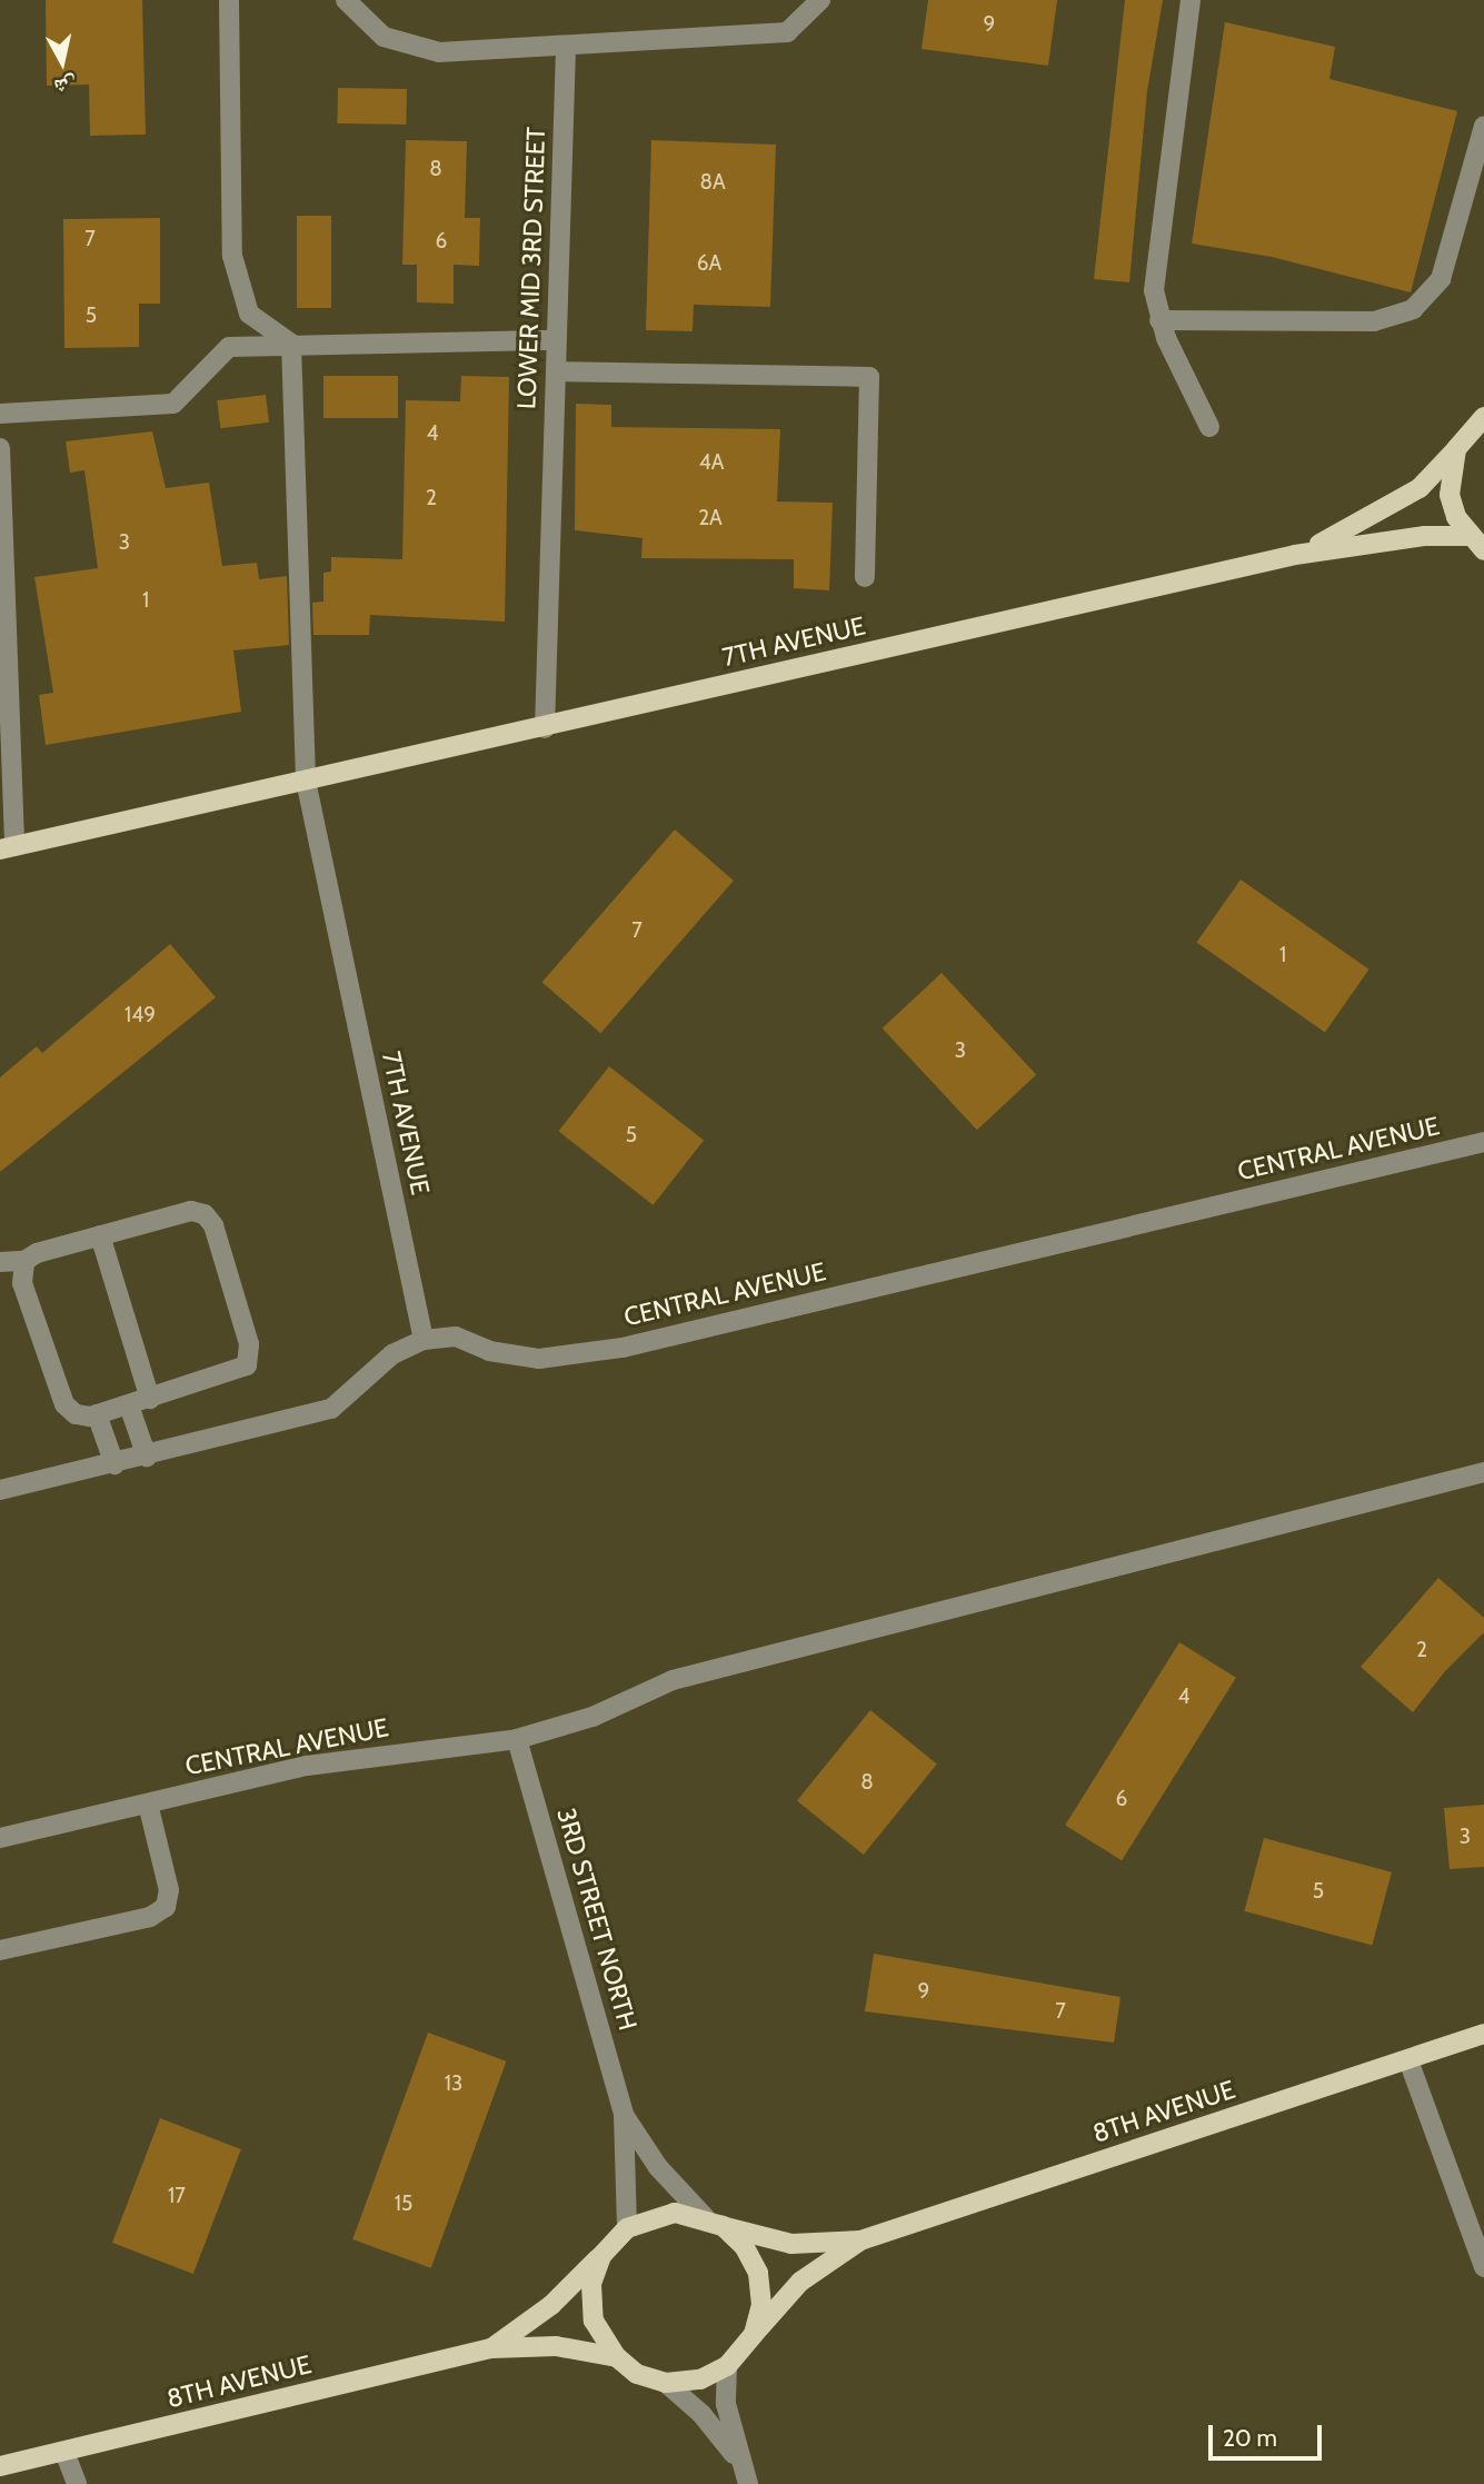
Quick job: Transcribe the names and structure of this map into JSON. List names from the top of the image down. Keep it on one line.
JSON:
{"streets":{"main road":["7TH AVENUE","8TH AVENUE"],"street":["LOWER MID 3RD STREET","CENTRAL AVENUE","3RD STREET NORTH"]},"crossings":[["LOWER MID 3RD STREET","7TH AVENUE"],["7TH AVENUE","CENTRAL AVENUE"],["CENTRAL AVENUE","3RD STREET NORTH"],["3RD STREET NORTH","8TH AVENUE"]],"house_numbers":["9","8","8A","7","6","6A","5","4","4A","2","2A","3","1","7","1","149","3","5","2","4","8","6","3","5","9","7","13","17","15"],"scale_bar":"20 m","north":"bottom"}
